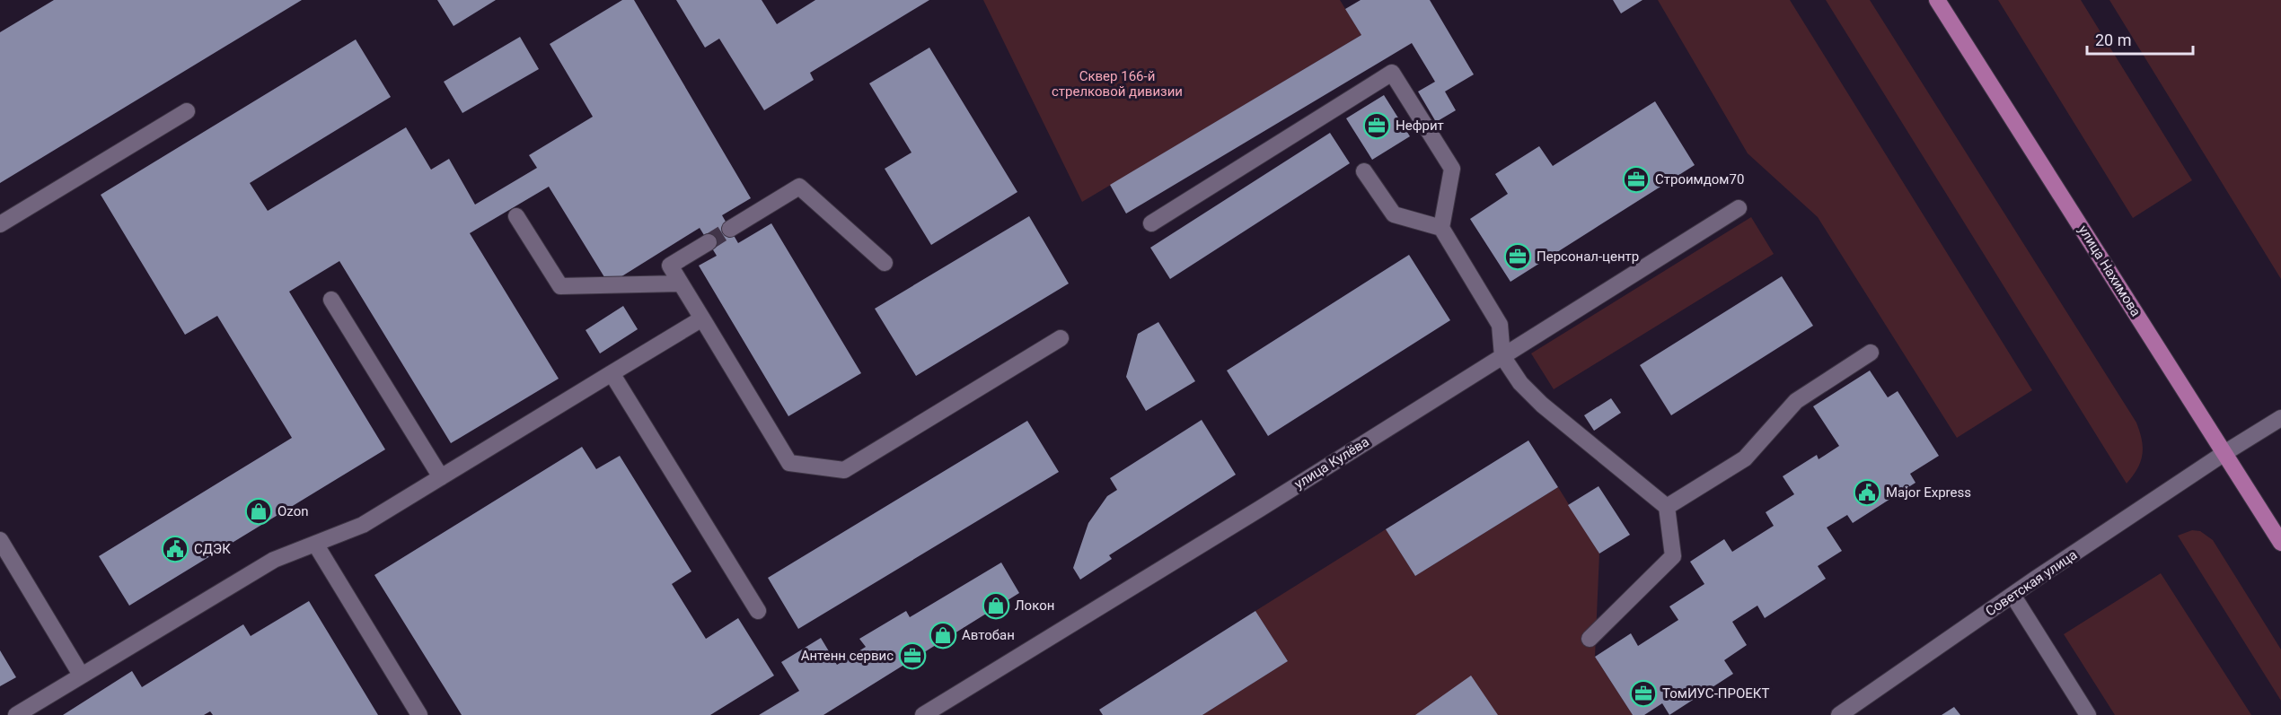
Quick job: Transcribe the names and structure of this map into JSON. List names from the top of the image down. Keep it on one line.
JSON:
{"streets":{"main road":["улица Нахимова"],"street":["улица Кулёва","Советская улица"]},"crossings":[["улица Нахимова","Советская улица"]],"parks":["Сквер 166-й стрелковой дивизии"],"places":{"office":["Нефрит","Строимдом70","Персонал-центр","Антенн сервис","ТомИУС-ПРОЕКТ"],"public building":["Major Express","СДЭК"],"shop":["Ozon","Локон","Автобан"]},"scale_bar":"20 m"}
